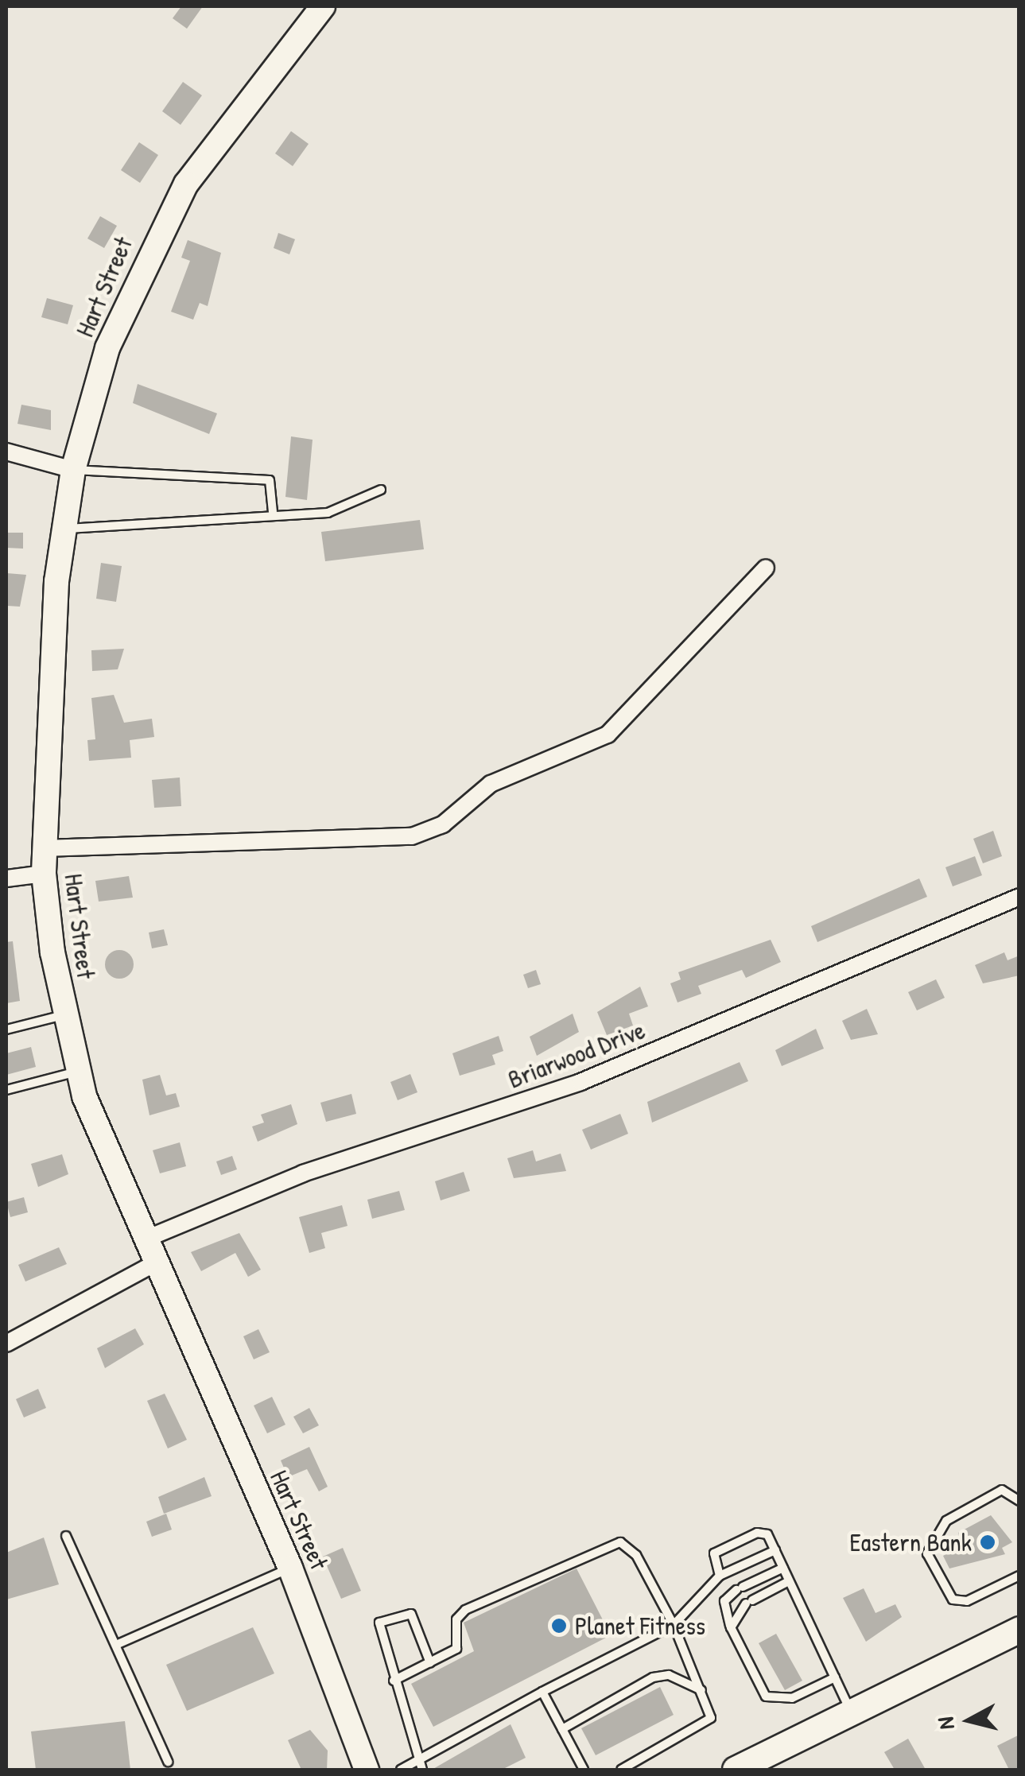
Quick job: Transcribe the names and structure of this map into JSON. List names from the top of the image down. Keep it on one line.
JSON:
{"streets":{"street":["Hart Street","Briarwood Drive"]},"crossings":[["Hart Street","Briarwood Drive"]],"places":["Eastern Bank","Planet Fitness"],"north":"left"}
